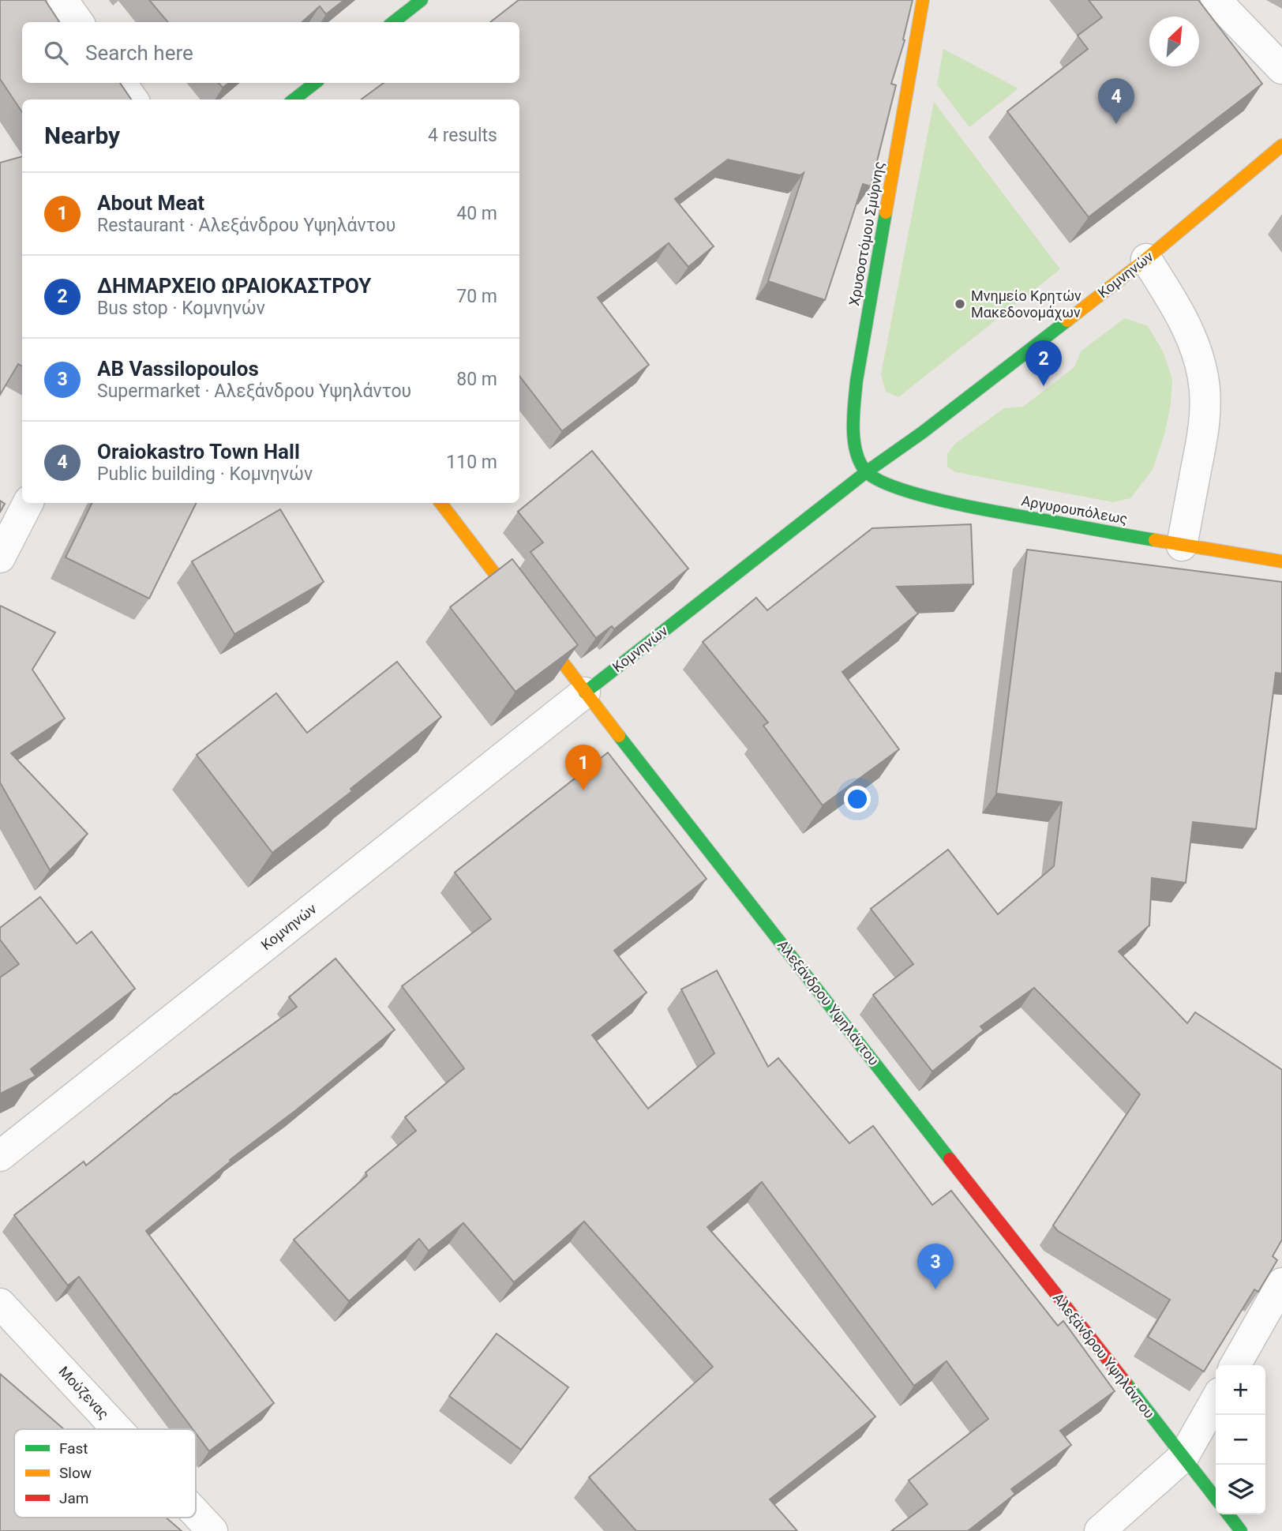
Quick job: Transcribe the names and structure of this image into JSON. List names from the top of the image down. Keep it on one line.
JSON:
{"streets":{"street":["Χρυσοστόμου Σμύρνης","Κομνηνών","Αργυρουπόλεως","Αλεξάνδρου Υψηλάντου","Μούζενας"]},"crossings":[["Χρυσοστόμου Σμύρνης","Κομνηνών"],["Χρυσοστόμου Σμύρνης","Αργυρουπόλεως"],["Κομνηνών","Αργυρουπόλεως"],["Κομνηνών","Αλεξάνδρου Υψηλάντου"]],"places":["Μνημείο Κρητών Μακεδονομάχων"],"legend":["Fast","Slow","Jam"],"north":"top right","page":{"search":"Search here","pins":["4","2","1","3"],"heading":["Nearby","4 results"],"list":[{"mark":"1","name":"About Meat","note":"Restaurant · Αλεξάνδρου Υψηλάντου","value":"40 m"},{"mark":"2","name":"ΔΗΜΑΡΧΕΙΟ ΩΡΑΙΟΚΑΣΤΡΟΥ","note":"Bus stop · Κομνηνών","value":"70 m"},{"mark":"3","name":"AB Vassilopoulos","note":"Supermarket · Αλεξάνδρου Υψηλάντου","value":"80 m"},{"mark":"4","name":"Oraiokastro Town Hall","note":"Public building · Κομνηνών","value":"110 m"}],"map_buttons":["+","−"]}}
